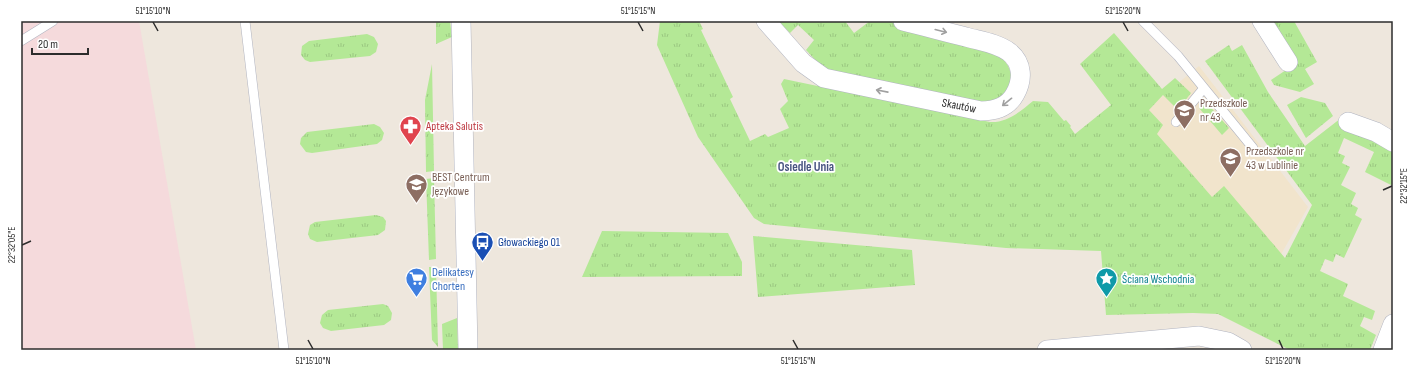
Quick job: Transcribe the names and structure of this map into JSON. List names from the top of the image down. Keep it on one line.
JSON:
{"streets":{"street":["Skautów"]},"districts":["Osiedle Unia"],"places":{"school or university":["Przedszkole nr 43","Przedszkole nr 43 w Lublinie","BEST Centrum Językowe"],"pharmacy":["Apteka Salutis"],"bus stop":["Głowackiego 01"],"supermarket":["Delikatesy Chorten"],"place":["Ściana Wschodnia"]},"scale_bar":"20 m","coordinates":["51°15'10\"N","51°15'15\"N","51°15'20\"N","22°32'15\"E","22°32'05\"E"]}
